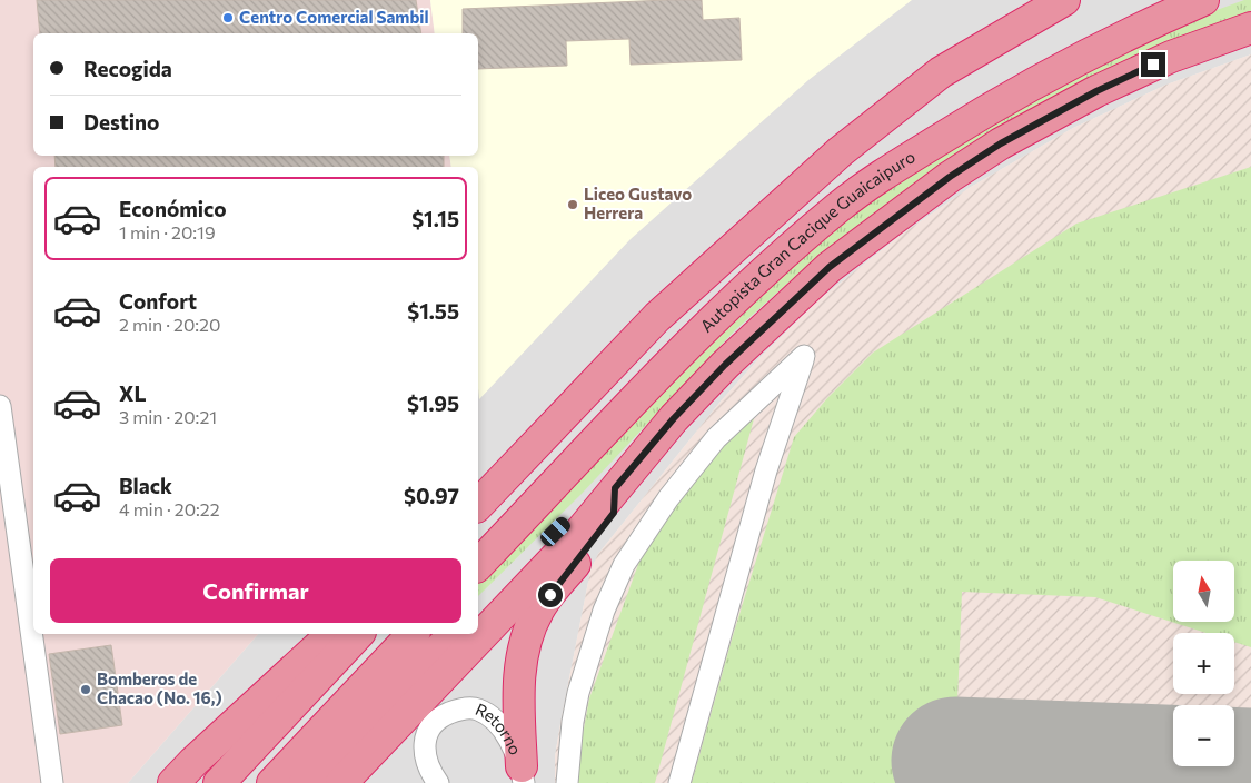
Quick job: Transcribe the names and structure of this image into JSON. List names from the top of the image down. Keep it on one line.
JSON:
{"streets":{"highway":["Autopista Gran Cacique Guaicaipuro"],"street":["Retorno"]},"places":["Centro Comercial Sambil","Liceo Gustavo Herrera","Bomberos de Chacao (No. 16,)"],"north":"top","page":{"banner":["Recogida","Destino"],"list":[{"name":"Económico","note":"1 min · 20:19","value":"$1.15"},{"name":"Confort","note":"2 min · 20:20","value":"$1.55"},{"name":"XL","note":"3 min · 20:21","value":"$1.95"},{"name":"Black","note":"4 min · 20:22","value":"$0.97"}],"buttons":"Confirmar","map_buttons":["+","−"]}}
